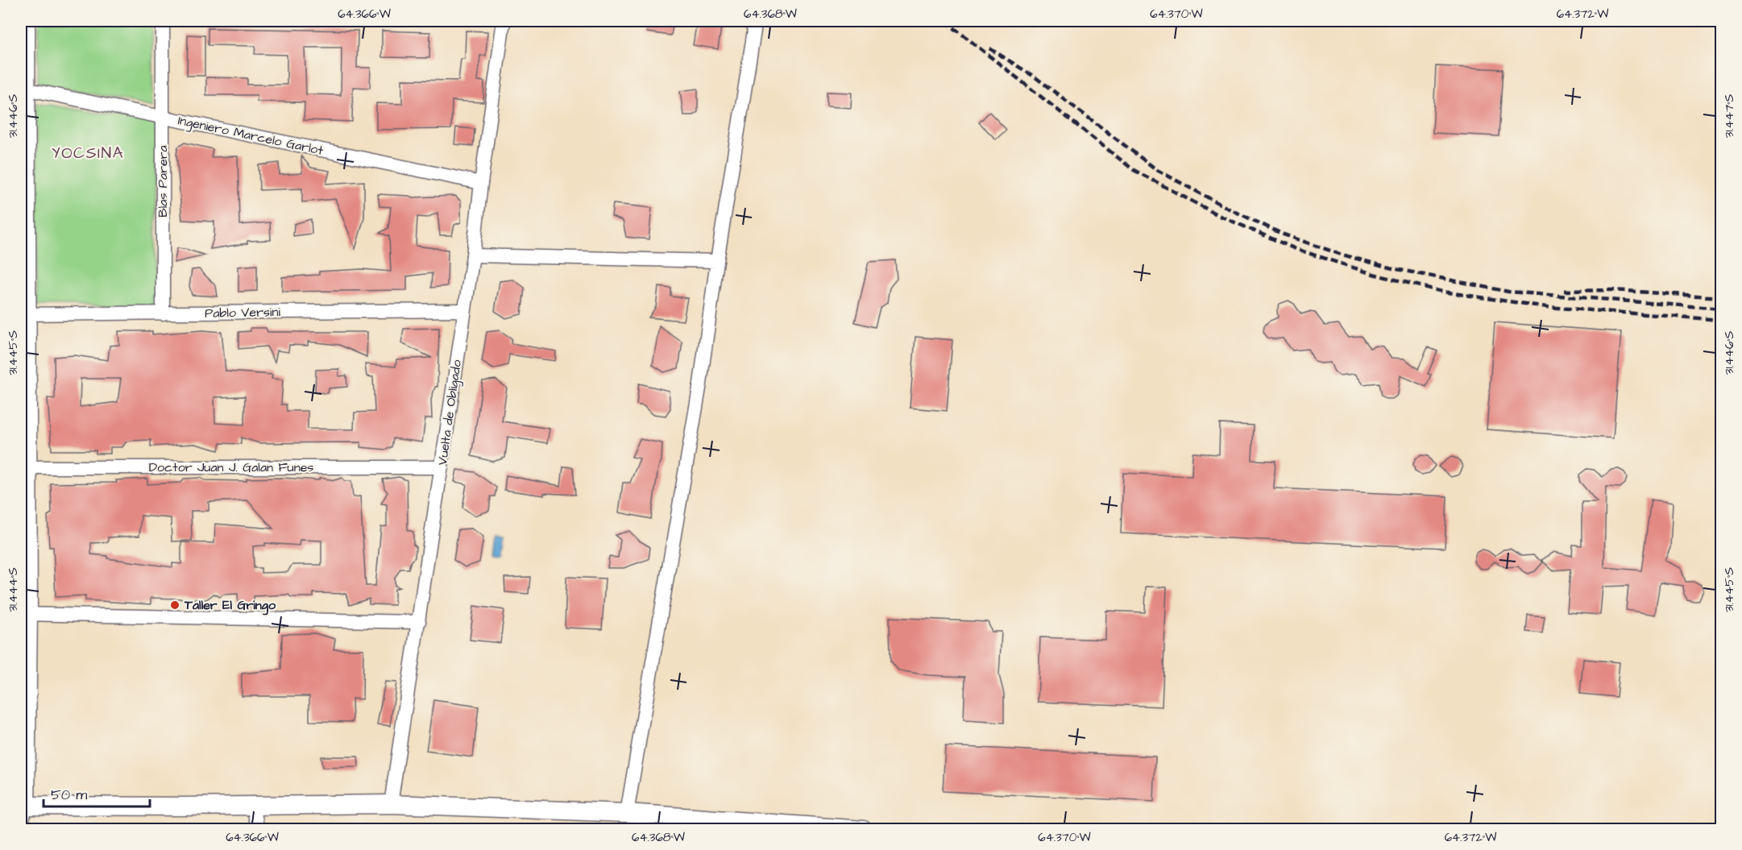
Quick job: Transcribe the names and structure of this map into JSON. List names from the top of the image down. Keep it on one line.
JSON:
{"streets":{"street":["Ingeniero Marcelo Garlot","Blas Parera","Pablo Versini","Vuelta de Obligado","Doctor Juan J. Galan Funes"]},"crossings":[["Ingeniero Marcelo Garlot","Blas Parera"],["Ingeniero Marcelo Garlot","Vuelta de Obligado"],["Blas Parera","Pablo Versini"],["Pablo Versini","Vuelta de Obligado"],["Vuelta de Obligado","Doctor Juan J. Galan Funes"]],"districts":["YOCSINA"],"places":["Taller El Gringo"],"scale_bar":"50 m","coordinates":["64.366°W","64.368°W","64.370°W","64.372°W","31.446°S","31.447°S","31.445°S","31.444°S"]}
